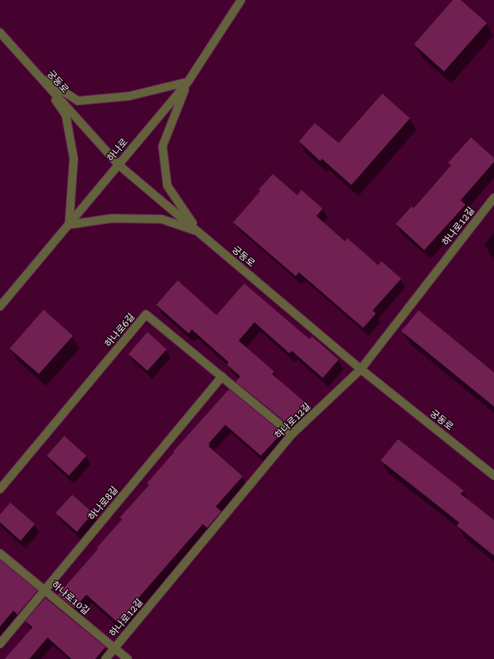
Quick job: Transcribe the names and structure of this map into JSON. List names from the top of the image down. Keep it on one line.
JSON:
{"streets":{"street":["궁동로","하나로","하나로12길","하나로6길","하나로8길","하나로10길"]},"crossings":[["궁동로","하나로"],["궁동로","하나로12길"],["하나로12길","하나로6길"],["하나로12길","하나로10길"],["하나로6길","하나로8길"],["하나로8길","하나로10길"]]}
